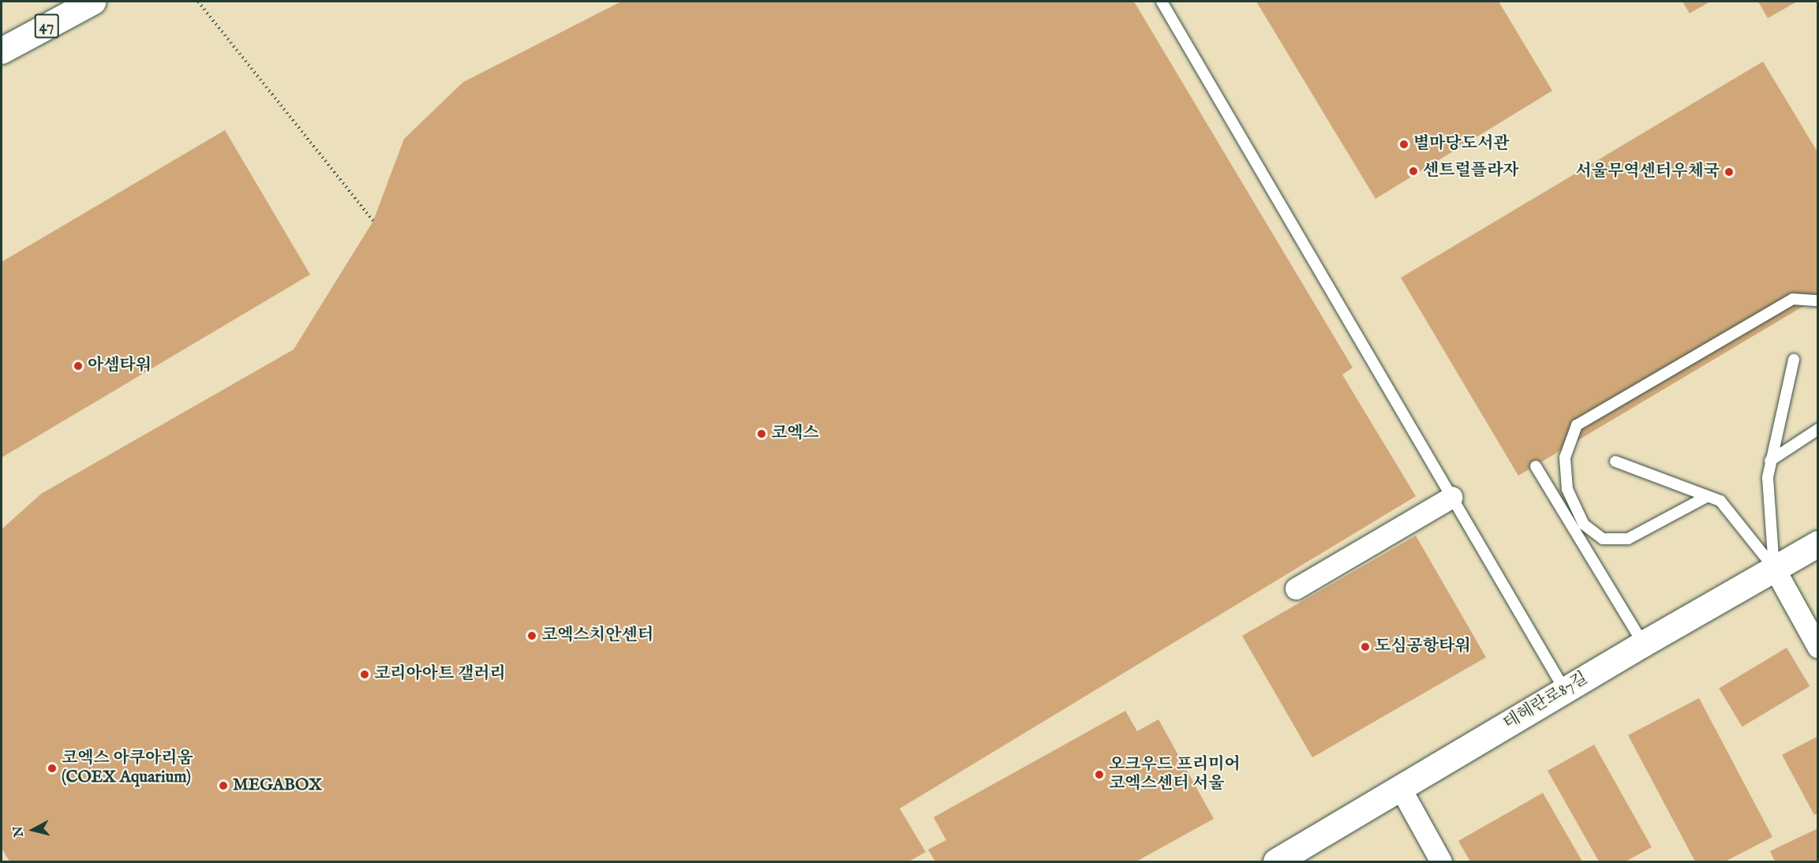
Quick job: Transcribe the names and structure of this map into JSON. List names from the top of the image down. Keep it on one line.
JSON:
{"streets":{"street":["47","테헤란로87길"]},"places":["별마당도서관","센트럴플라자","서울무역센터우체국","아셈타워","코엑스","코엑스치안센터","도심공항타워","코리아아트 갤러리","코엑스 아쿠아리움 (COEX Aquarium)","오크우드 프리미어 코엑스센터 서울","MEGABOX"],"north":"left"}
